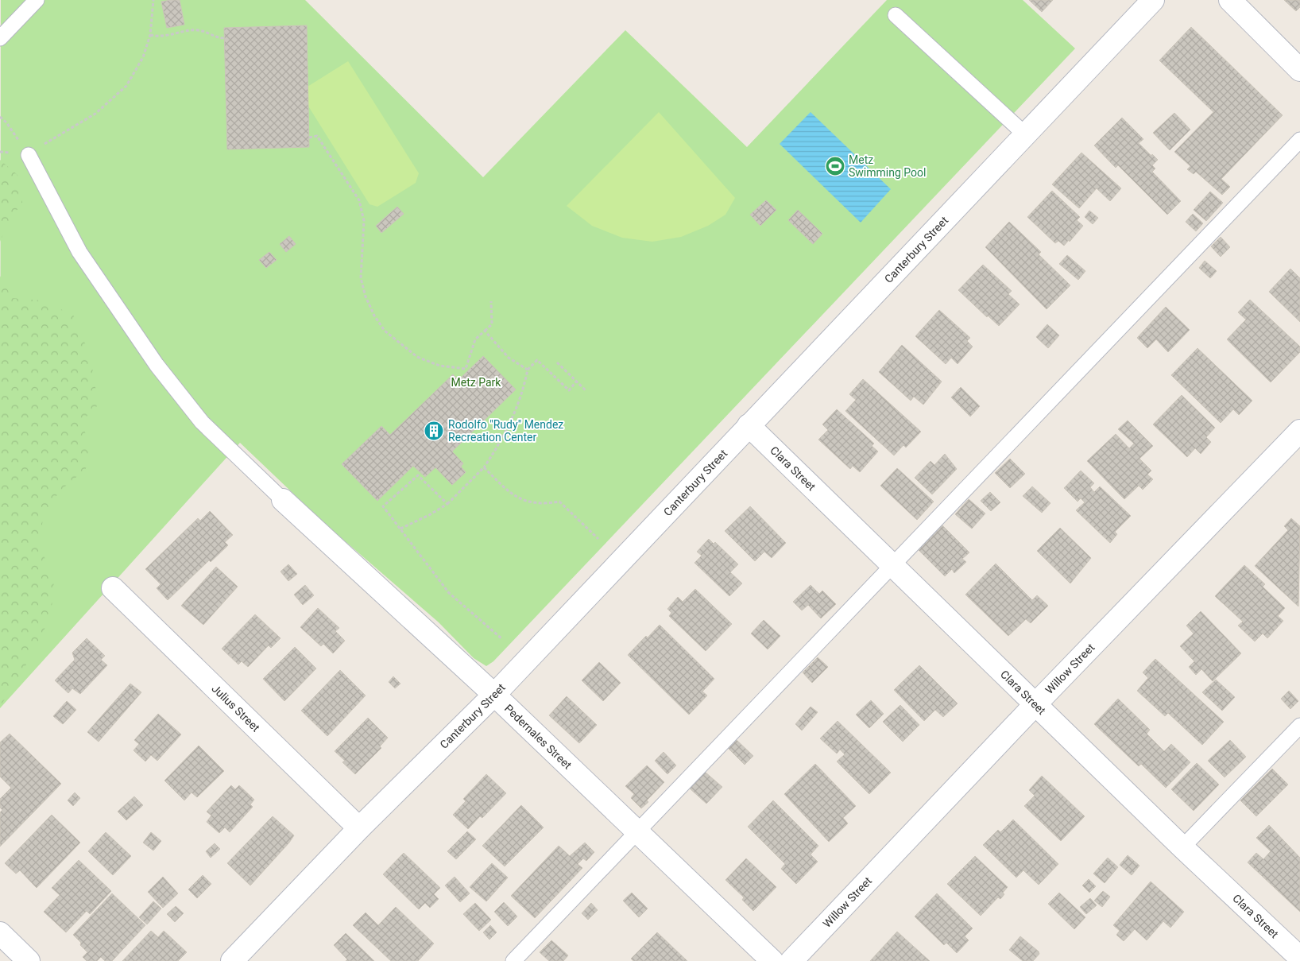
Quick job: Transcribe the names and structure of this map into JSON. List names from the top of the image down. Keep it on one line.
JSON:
{"streets":{"street":["Canterbury Street","Clara Street","Willow Street","Julius Street","Pedernales Street"]},"crossings":[["Canterbury Street","Clara Street"],["Canterbury Street","Julius Street"],["Canterbury Street","Pedernales Street"],["Clara Street","Willow Street"]],"parks":["Metz Park"],"places":{"sports":["Metz Swimming Pool"],"building":["Rodolfo \"Rudy\" Mendez Recreation Center"]}}
